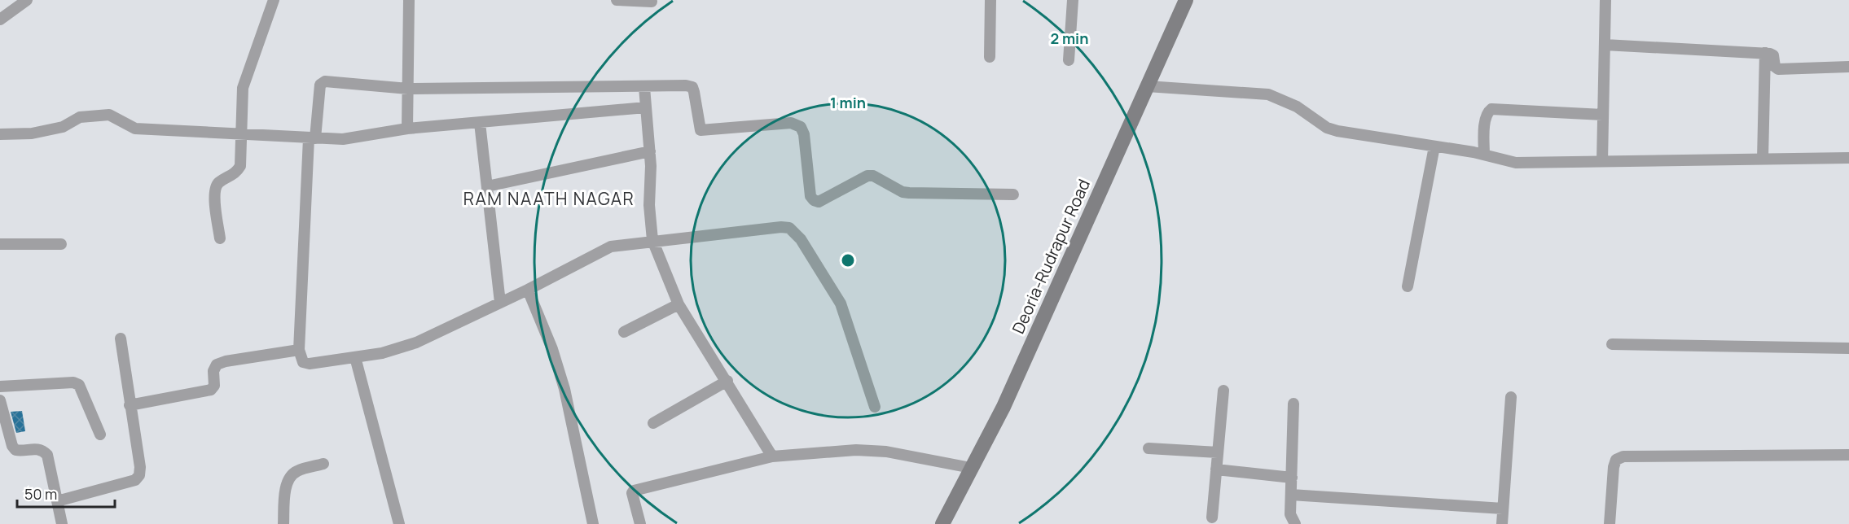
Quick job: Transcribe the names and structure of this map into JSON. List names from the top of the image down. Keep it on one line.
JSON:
{"streets":{"main road":["Deoria-Rudrapur Road"]},"districts":["RAM NAATH NAGAR"],"scale_bar":"50 m","rings":["2 min","1 min"]}
